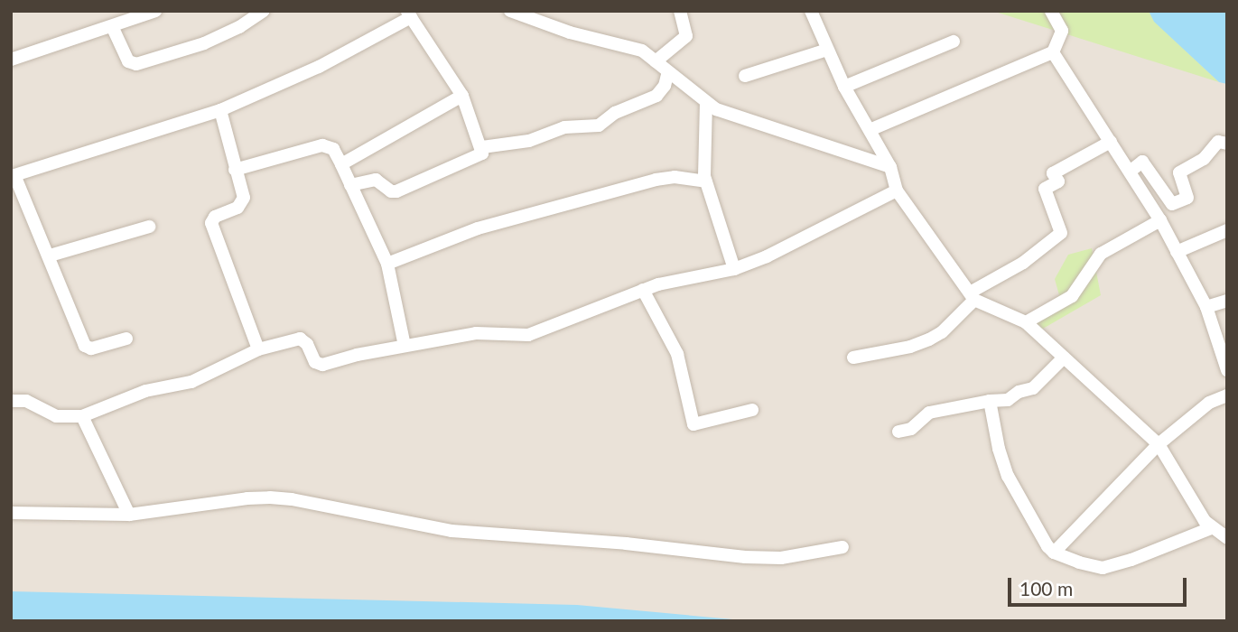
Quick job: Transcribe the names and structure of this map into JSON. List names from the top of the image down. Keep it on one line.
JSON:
{"scale_bar":"100 m"}
